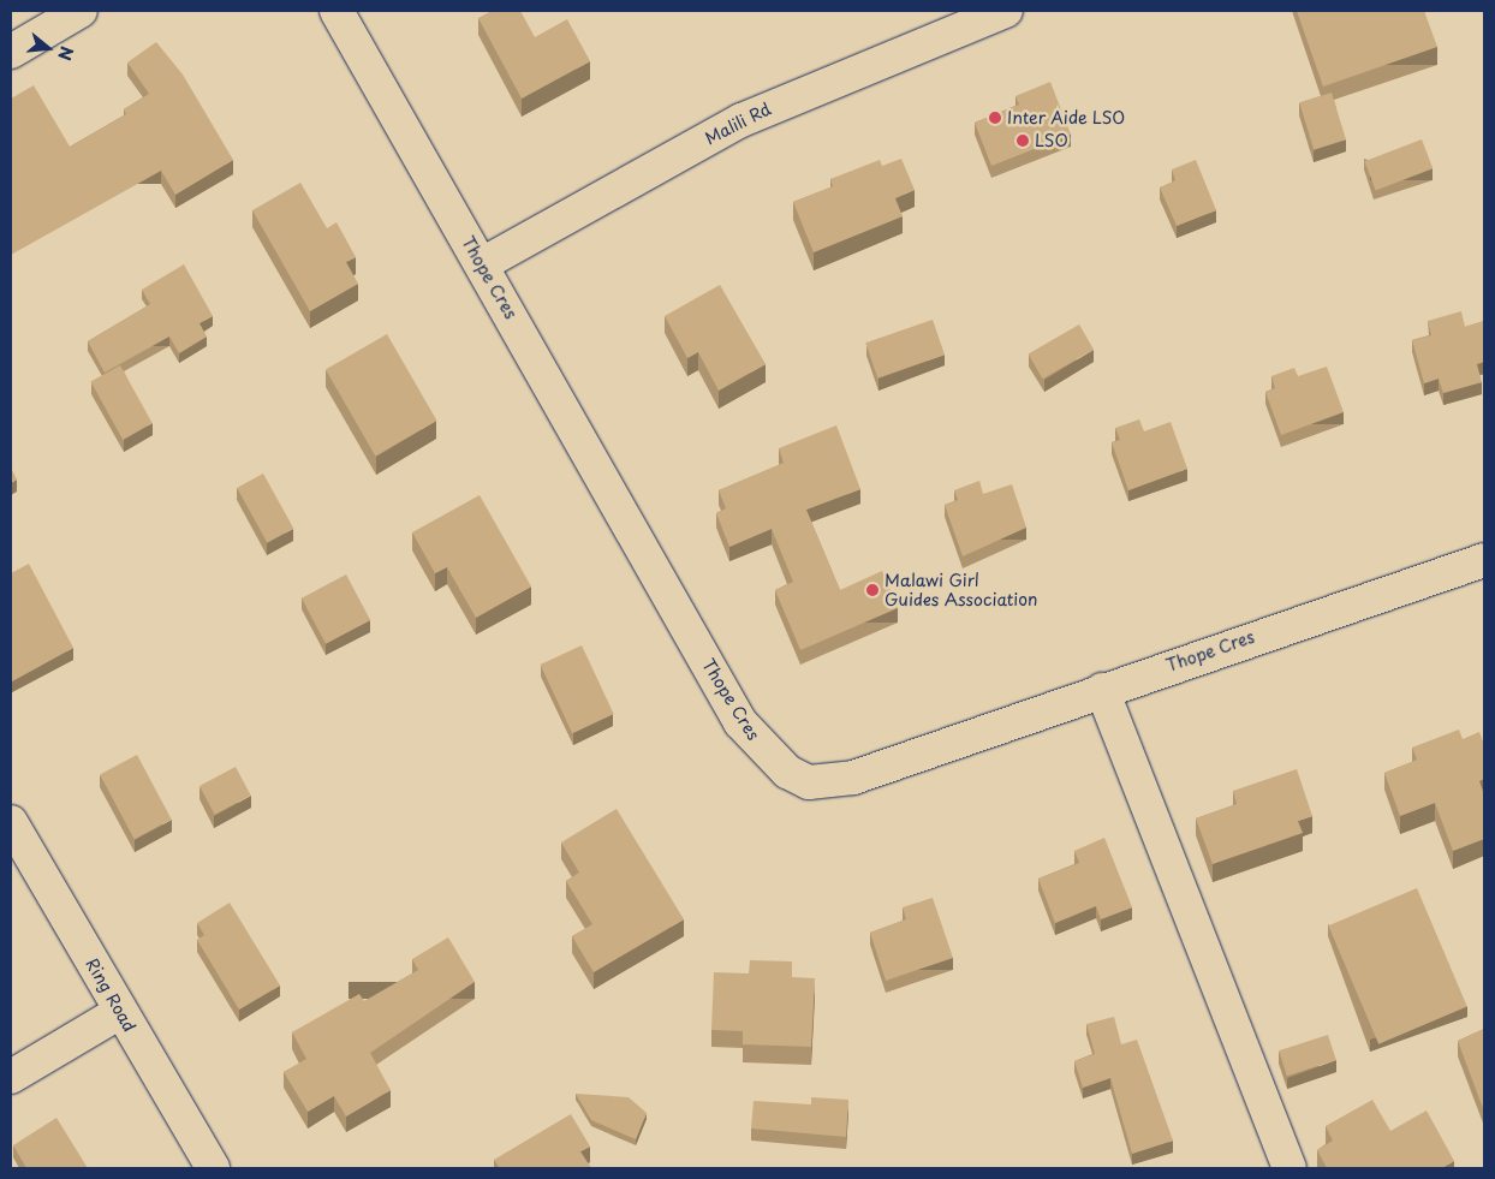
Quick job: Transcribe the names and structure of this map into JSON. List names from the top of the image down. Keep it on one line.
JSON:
{"streets":{"street":["Malili Rd","Thope Cres","Ring Road"]},"crossings":[["Malili Rd","Thope Cres"]],"places":["Inter Aide LSO","LSO","Malawi Girl Guides Association"],"north":"right"}
